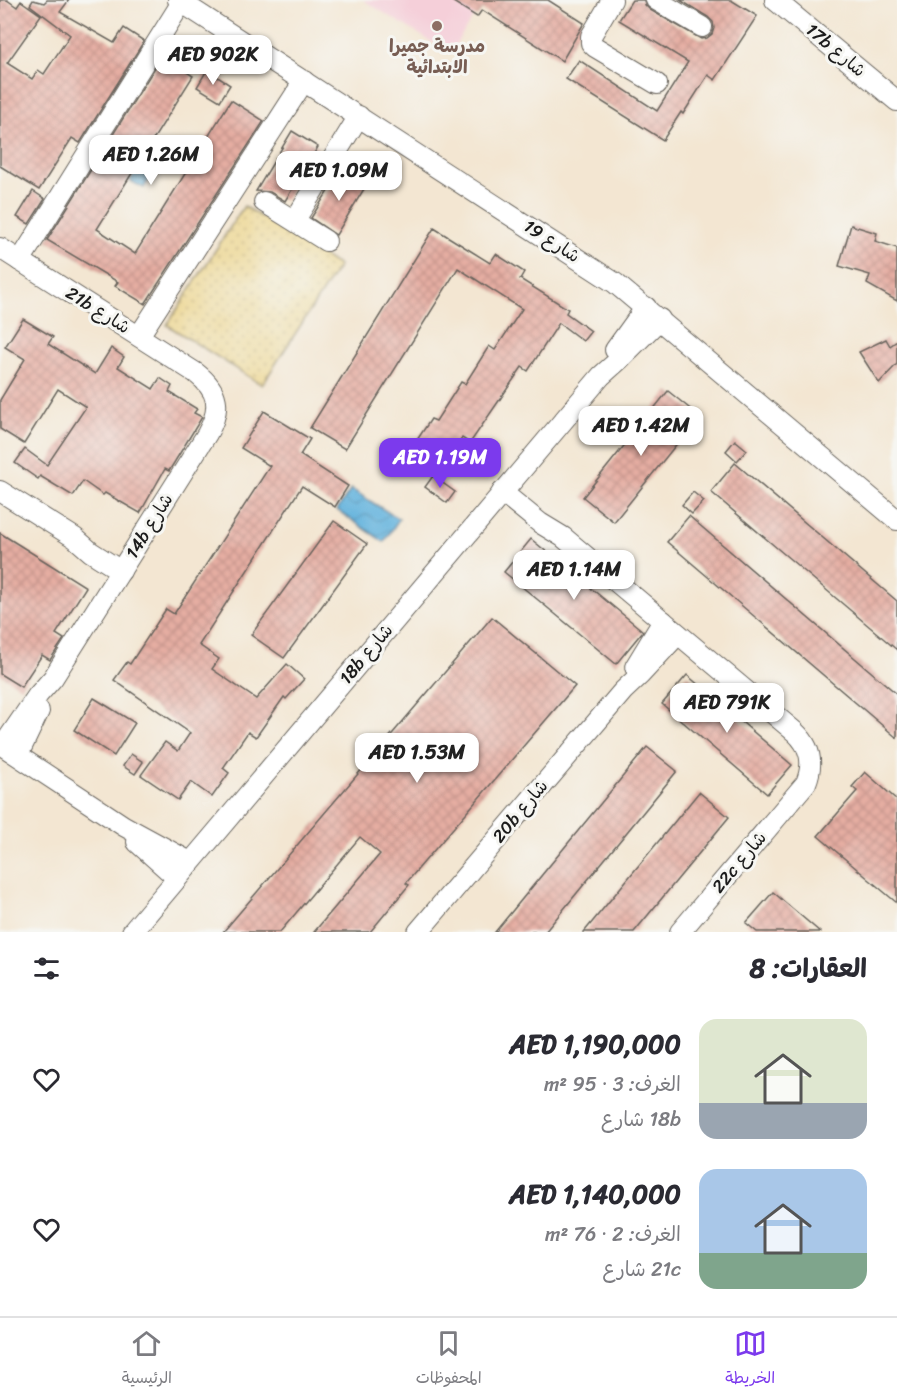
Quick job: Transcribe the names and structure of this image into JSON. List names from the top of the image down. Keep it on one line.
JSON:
{"streets":{"street":["17b شارع","شارع 19","21b شارع","14b شارع","18b شارع","20b شارع","22c شارع"]},"crossings":[["شارع 19","18b شارع"],["21b شارع","14b شارع"],["18b شارع","22c شارع"],["20b شارع","22c شارع"]],"places":["مدرسة جميرا الابتدائية"],"page":{"price":["AED 902K","AED 1.26M","AED 1.09M","AED 1.42M","AED 1.19M","AED 1.14M","AED 791K","AED 1.53M"],"heading":"العقارات: 8","list":[{"name":"AED 1,190,000","note":"الغرف: 3 · 95 m² · 18b شارع"},{"name":"AED 1,140,000","note":"الغرف: 2 · 76 m² · 21c شارع"}],"tabs":["الخريطة","المحفوظات","الرئيسية"]}}
